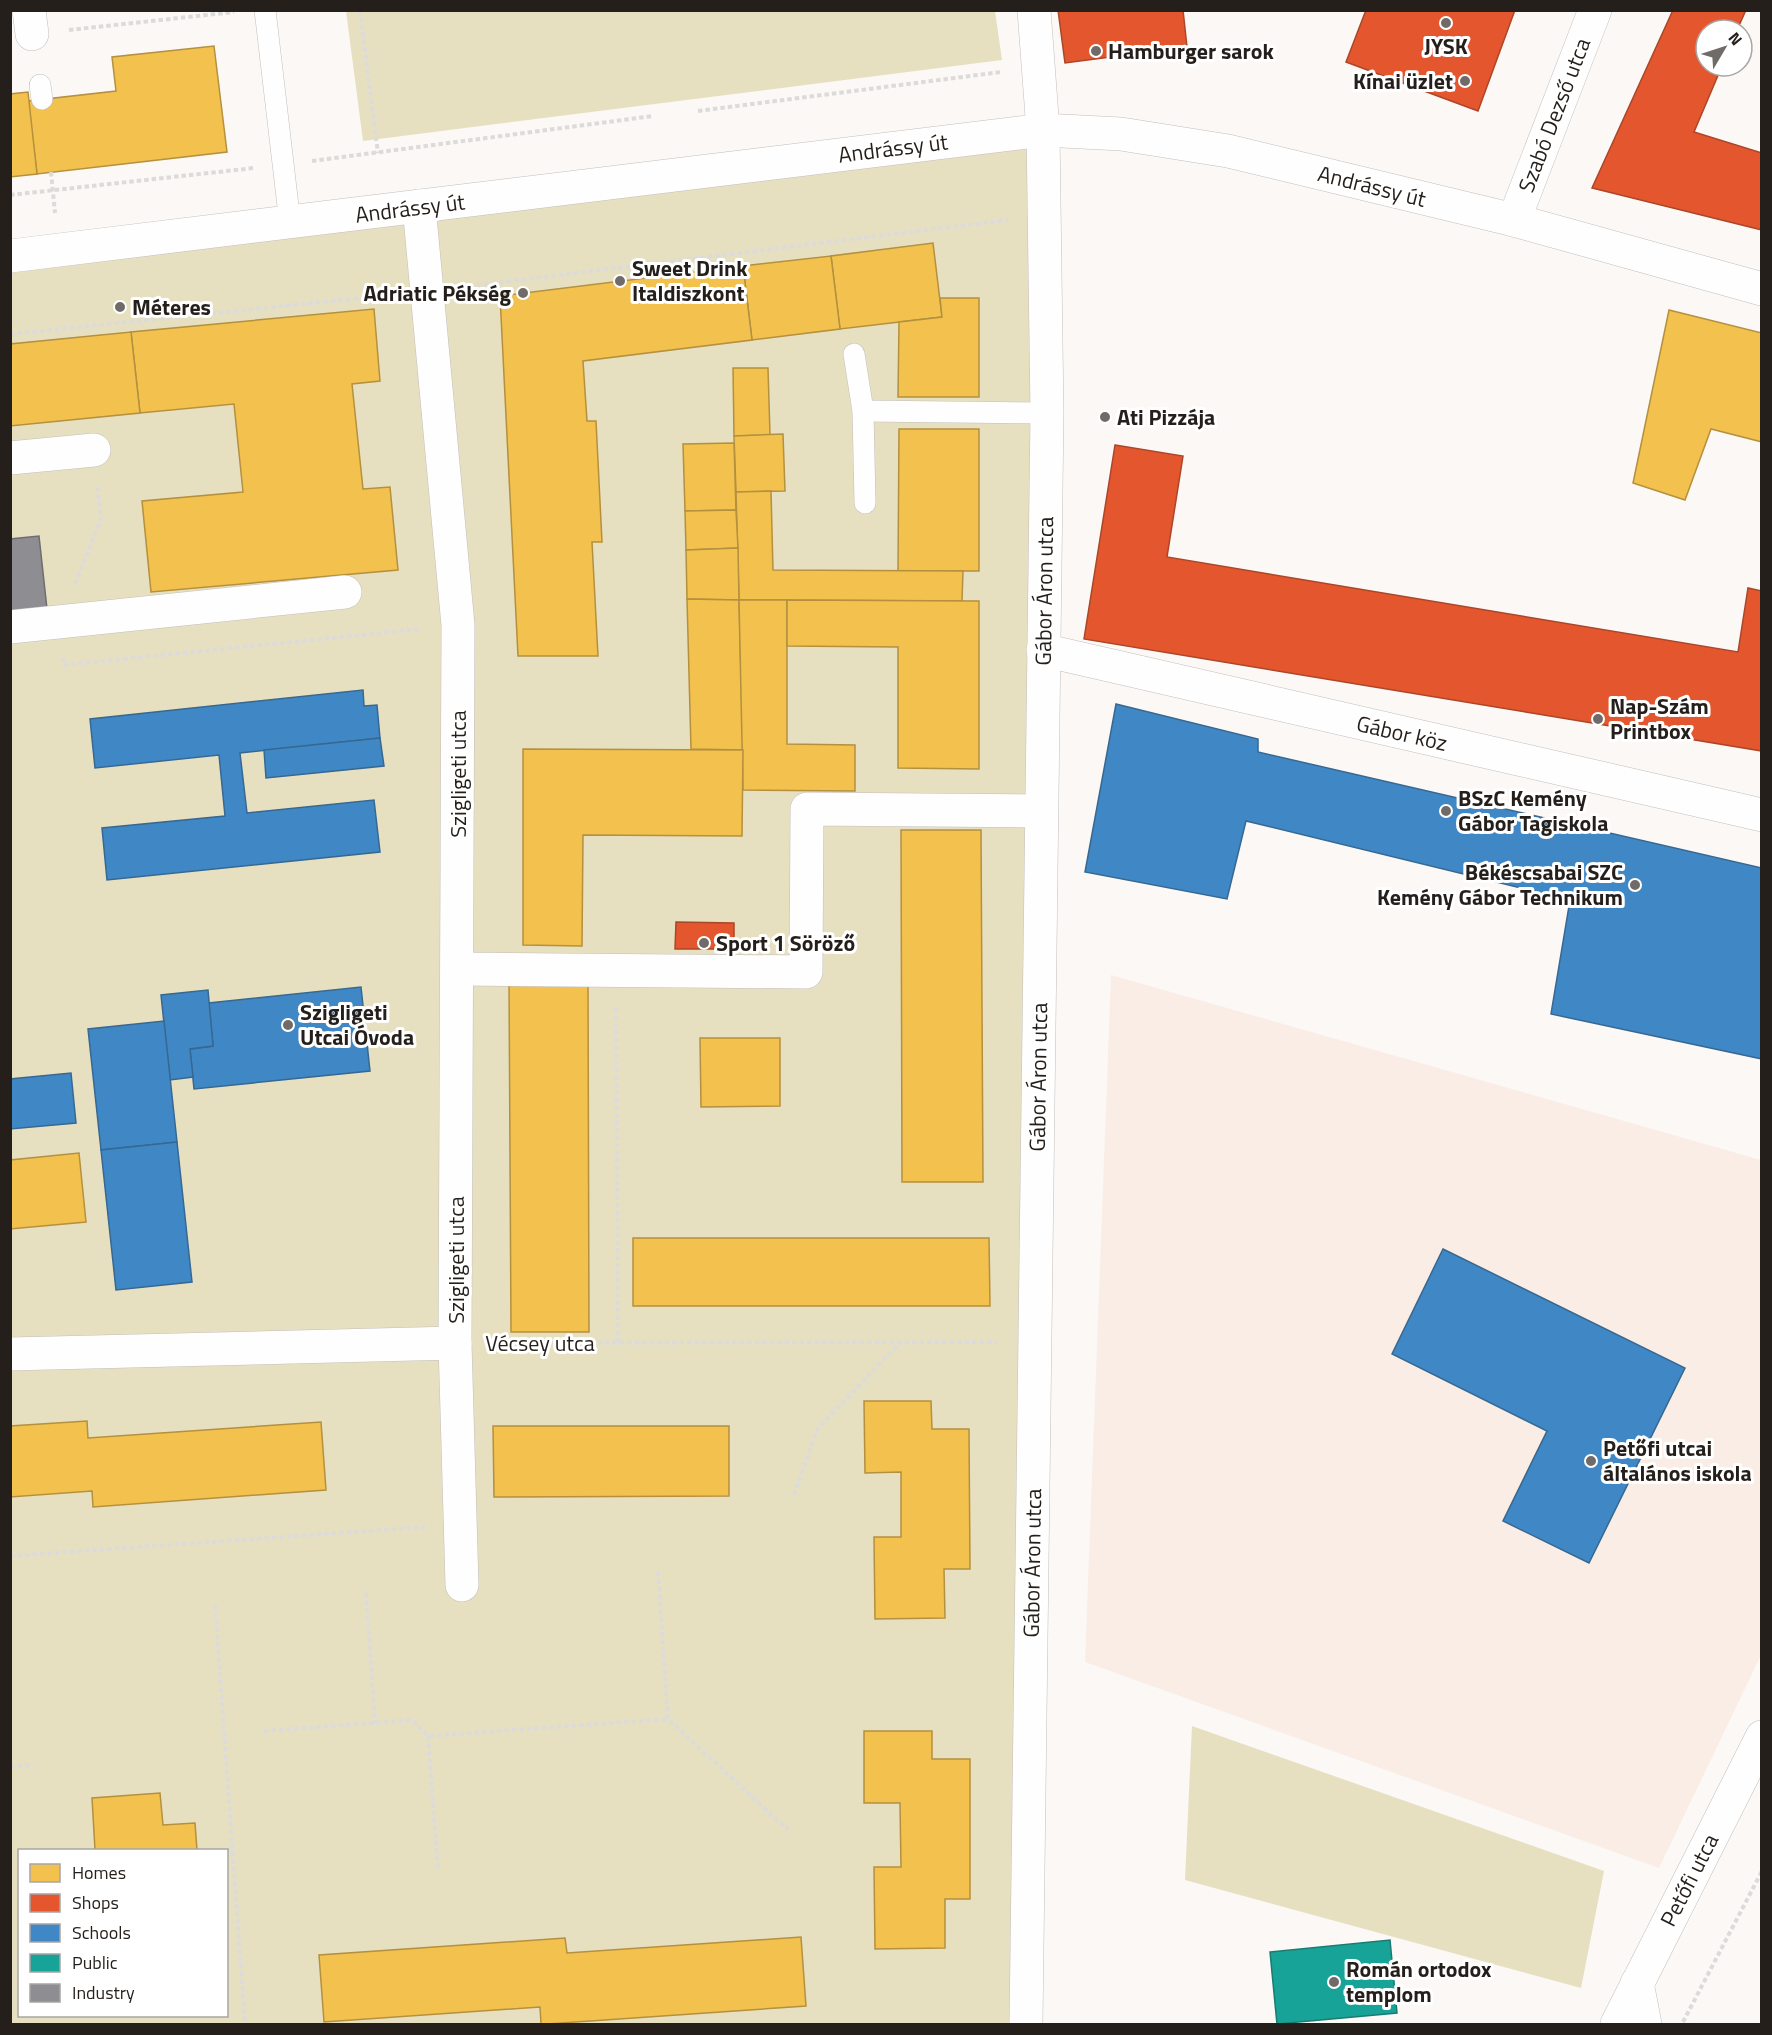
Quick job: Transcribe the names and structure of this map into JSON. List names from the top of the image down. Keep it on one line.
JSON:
{"streets":{"street":["Szabó Dezső utca","Andrássy út","Gábor Áron utca","Gábor köz","Szigligeti utca","Vécsey utca","Petőfi utca"]},"crossings":[["Szabó Dezső utca","Andrássy út"],["Andrássy út","Gábor Áron utca"],["Andrássy út","Szigligeti utca"],["Gábor Áron utca","Gábor köz"],["Gábor Áron utca","Vécsey utca"],["Szigligeti utca","Vécsey utca"]],"places":["JYSK","Hamburger sarok","Kínai üzlet","Sweet Drink Italdiszkont","Adriatic Pékség","Méteres","Ati Pizzája","Nap-Szám Printbox","BSzC Kemény Gábor Tagiskola","Békéscsabai SZC Kemény Gábor Technikum","Sport 1 Söröző","Szigligeti Utcai Óvoda","Petőfi utcai általános iskola","Román ortodox templom"],"legend":["Homes","Shops","Schools","Public","Industry"],"north":"top right"}
